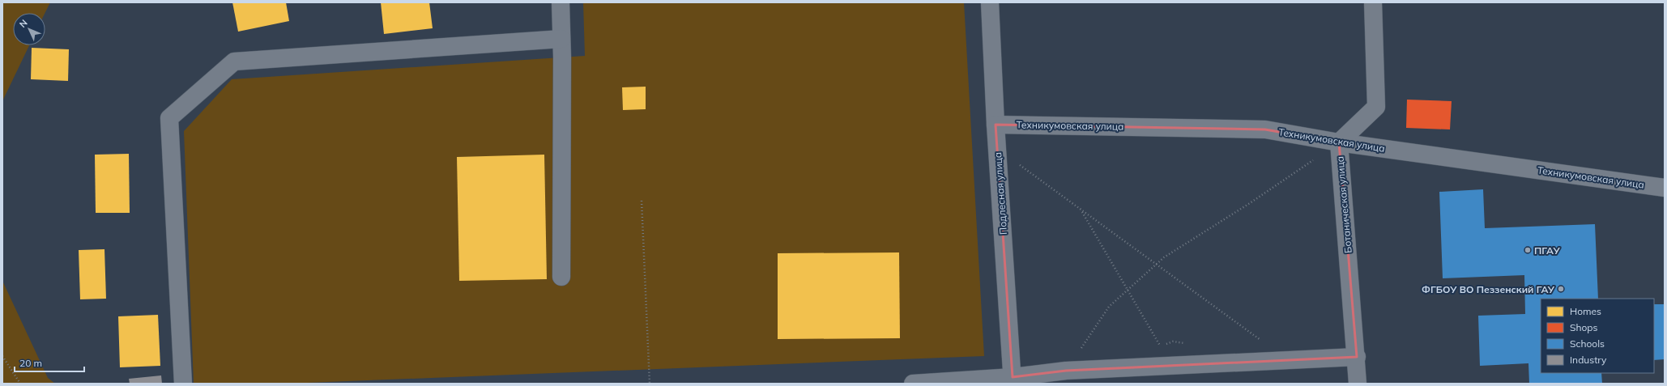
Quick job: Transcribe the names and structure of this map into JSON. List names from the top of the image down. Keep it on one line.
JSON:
{"streets":{"street":["Техникумовская улица","Подлесная улица","Ботаническая улица"]},"crossings":[["Техникумовская улица","Подлесная улица"],["Техникумовская улица","Ботаническая улица"]],"places":["ПГАУ","ФГБОУ ВО Пеззенский ГАУ"],"legend":["Homes","Shops","Schools","Industry"],"scale_bar":"20 m","north":"top left"}
